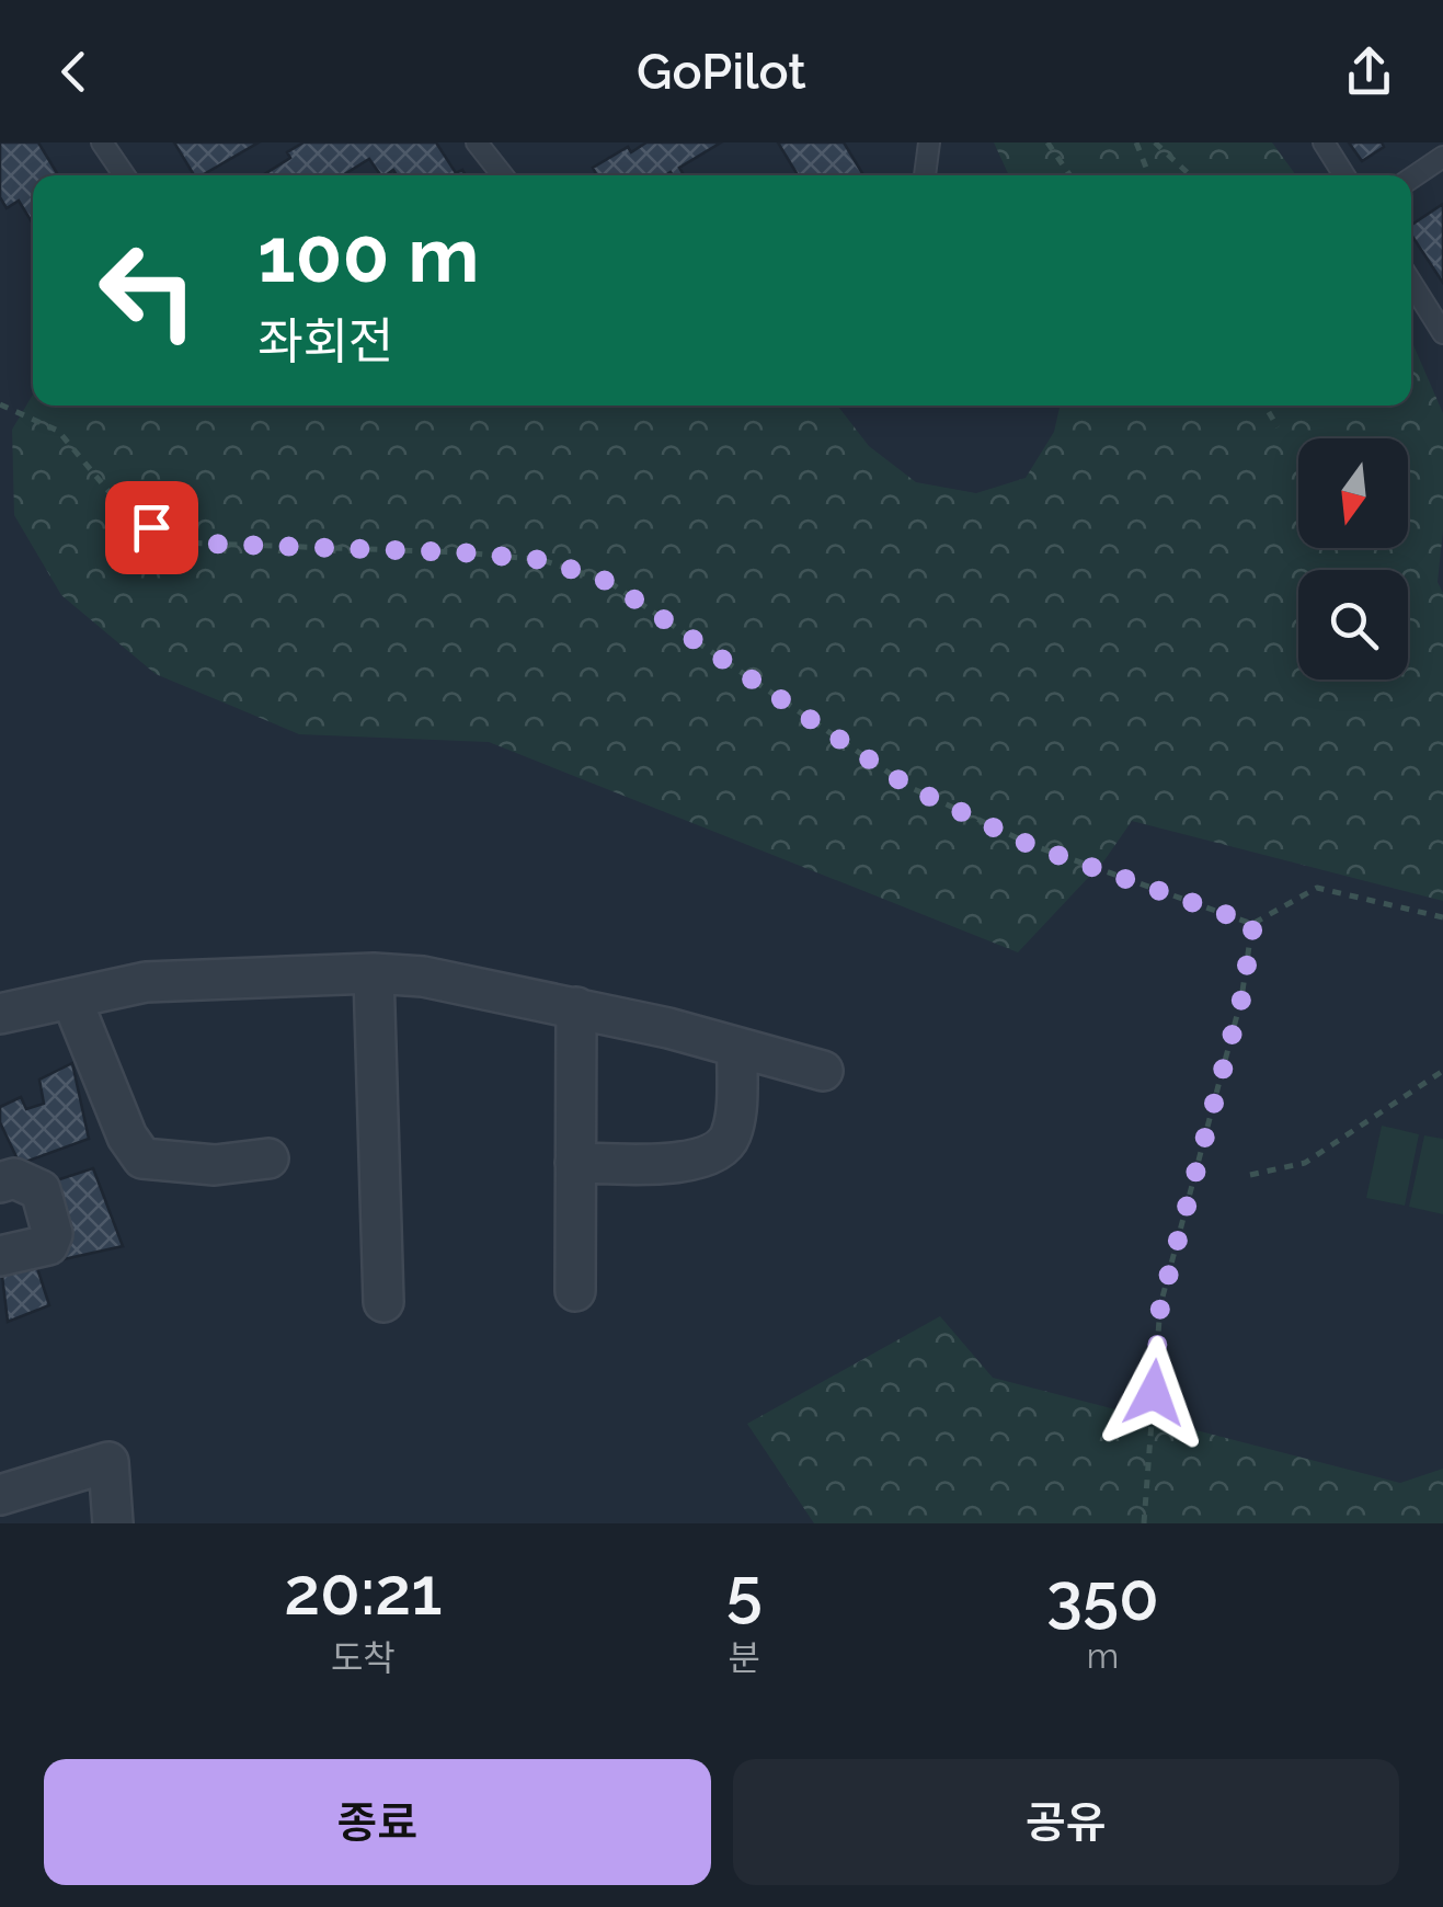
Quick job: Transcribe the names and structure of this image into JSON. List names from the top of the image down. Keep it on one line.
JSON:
{"north":"bottom","page":{"header":"GoPilot","turn":["100 m","좌회전"],"eta":["20:21","도착","5","분","350","m"],"buttons":["종료","공유"]}}
